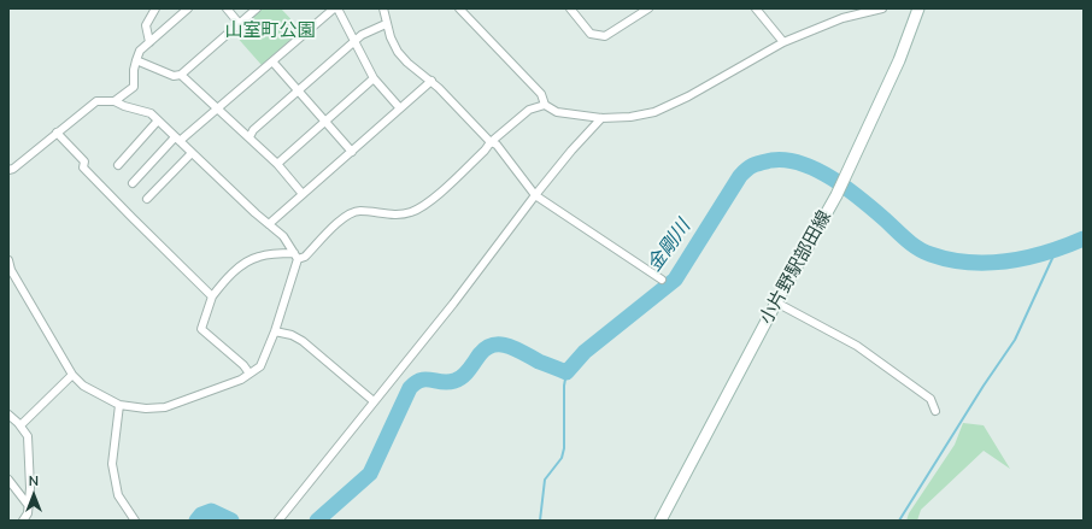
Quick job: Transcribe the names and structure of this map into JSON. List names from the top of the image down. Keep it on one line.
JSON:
{"streets":{"main road":["小片野駅部田線"]},"water":["金剛川"],"parks":["山室町公園"],"north":"top"}
